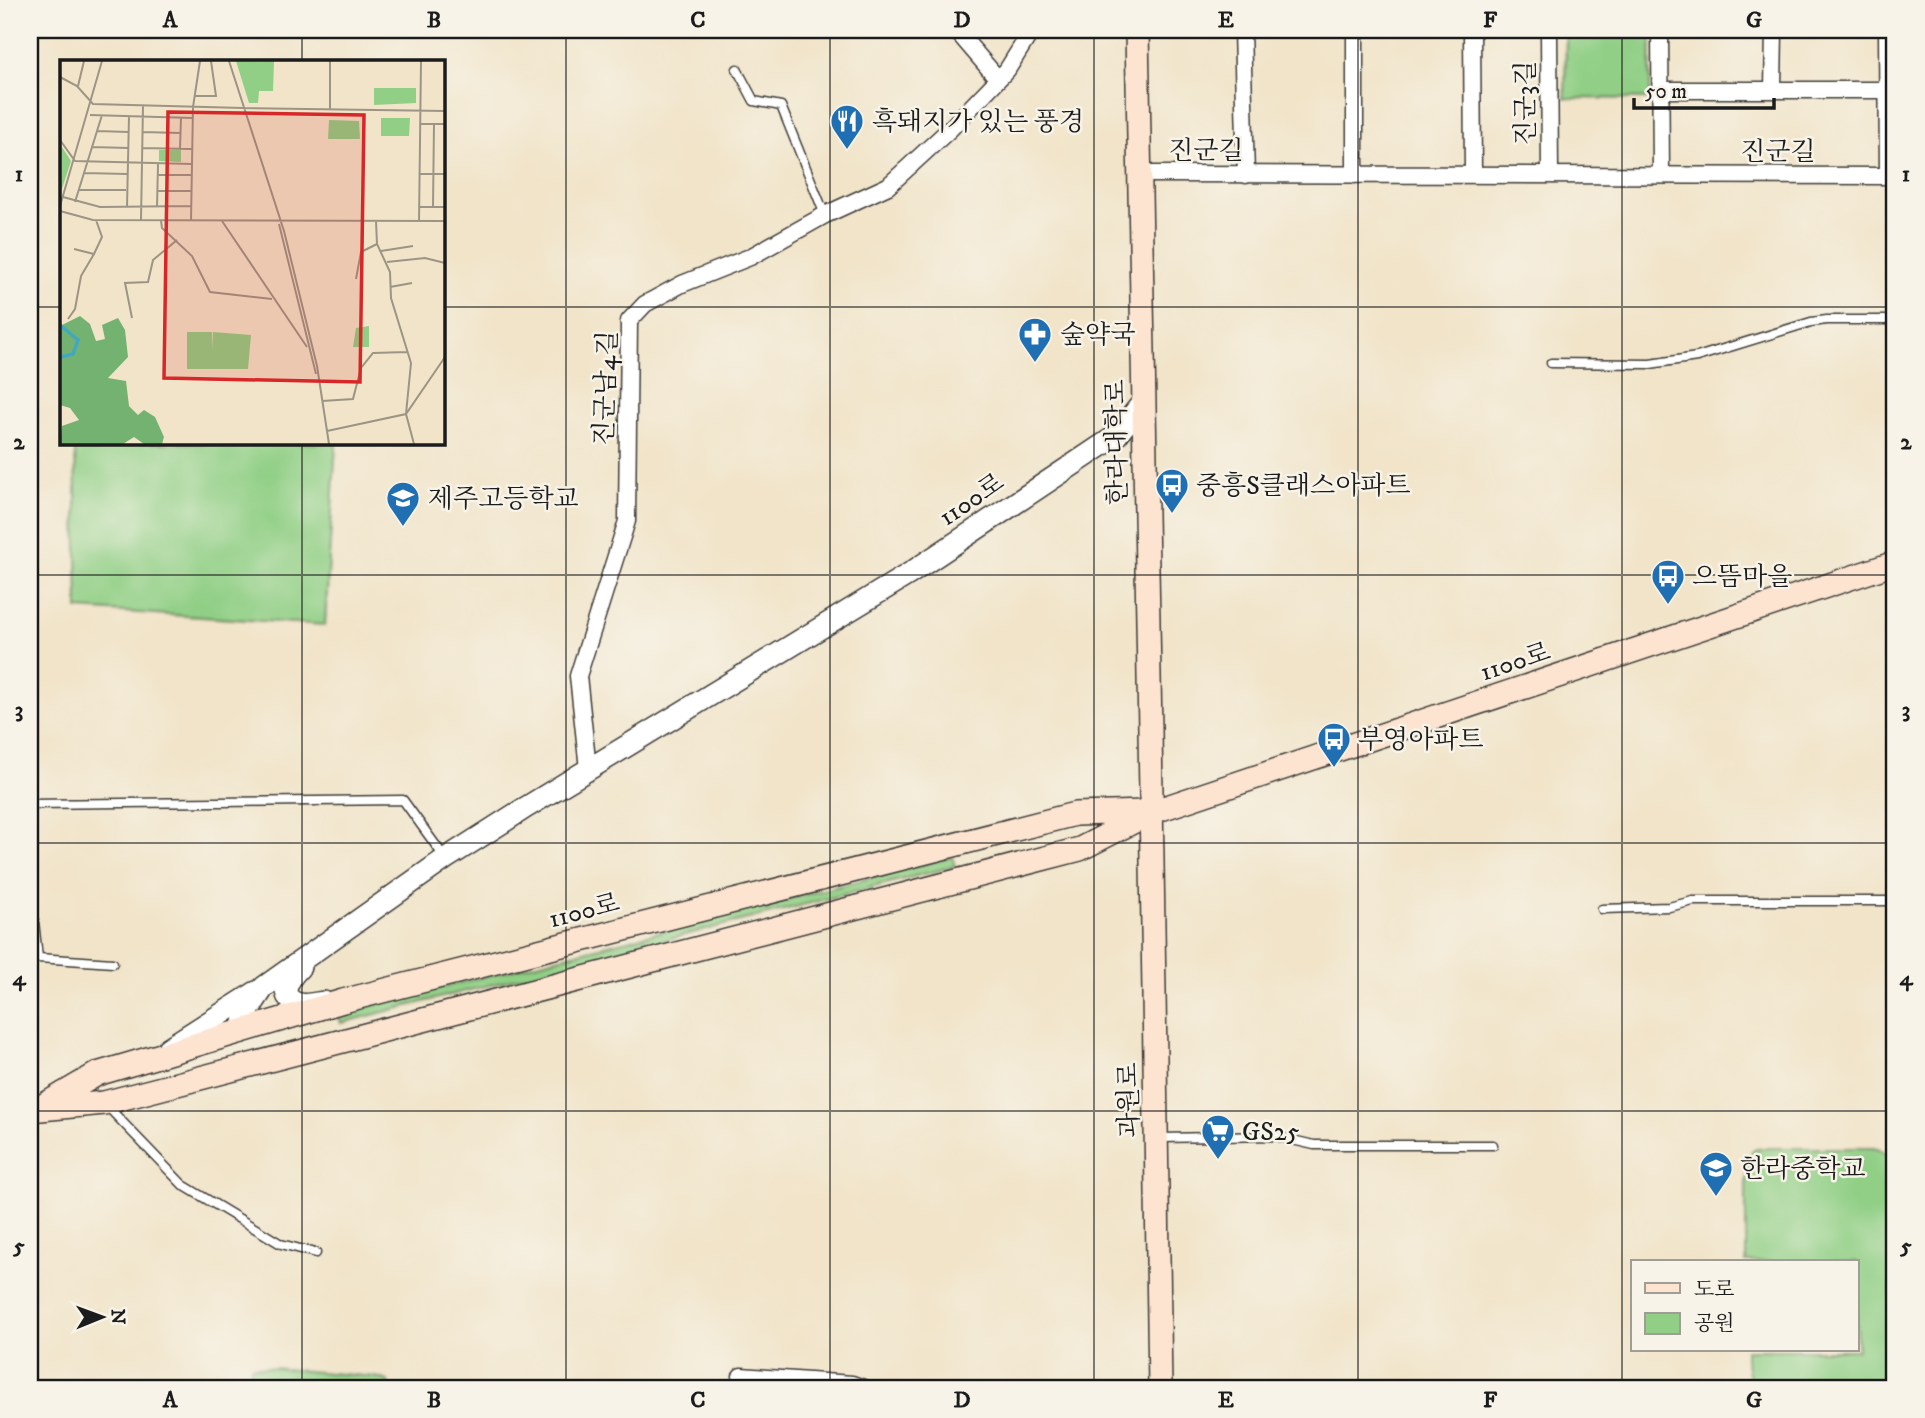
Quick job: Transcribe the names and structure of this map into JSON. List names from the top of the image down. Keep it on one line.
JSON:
{"streets":{"main road":["한라대학로","1100로","과원로"],"street":["진군3길","진군길","진군남4길"]},"crossings":[["진군3길","진군길"],["진군길","한라대학로"],["진군남4길","1100로"],["한라대학로","1100로"],["한라대학로","과원로"],["1100로","과원로"]],"places":{"restaurant":["흑돼지가 있는 풍경"],"pharmacy":["숲약국"],"bus stop":["중흥S클래스아파트","으뜸마을","부영아파트"],"school or university":["제주고등학교","한라중학교"],"supermarket":["GS25"]},"legend":["도로","공원"],"scale_bar":"50 m","north":"right","grid":{"columns":["A","B","C","D","E","F","G"],"rows":["1","2","3","4","5"]}}
